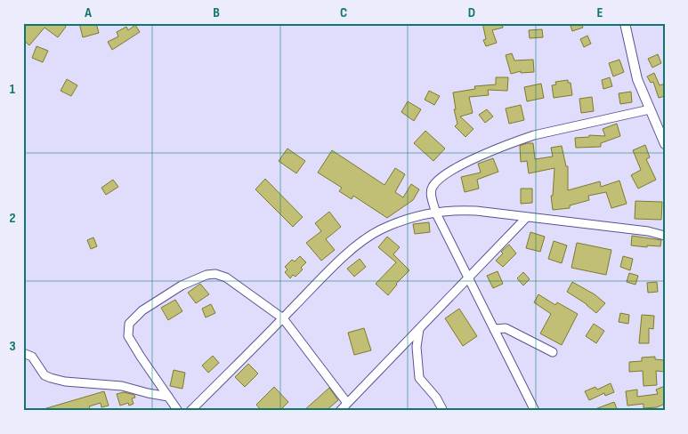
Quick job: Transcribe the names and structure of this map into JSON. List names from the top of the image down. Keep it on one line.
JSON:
{"grid":{"columns":["A","B","C","D","E"],"rows":["1","2","3"]}}
